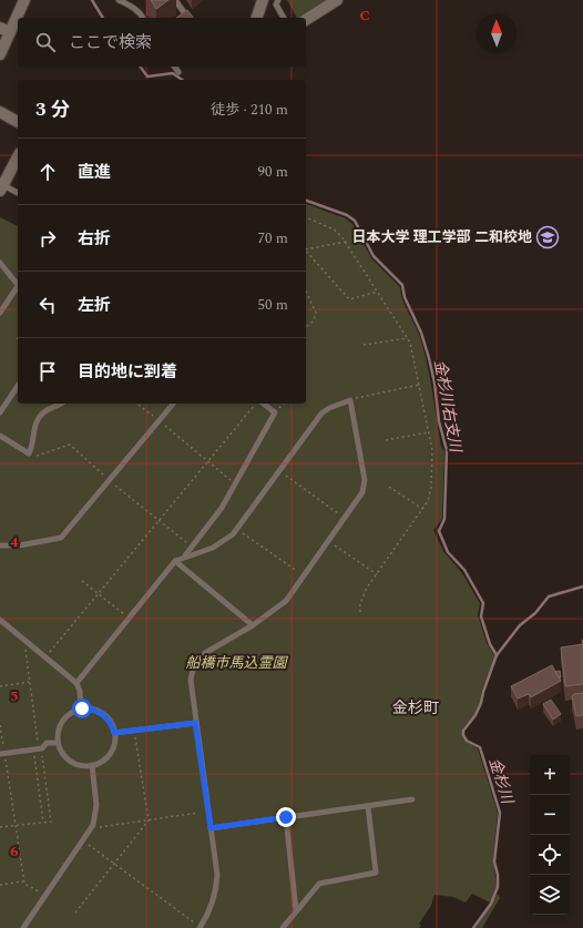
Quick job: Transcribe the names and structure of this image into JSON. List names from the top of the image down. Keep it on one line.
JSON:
{"districts":["金杉町"],"water":["金杉川右支川","金杉川"],"parks":["船橋市馬込霊園"],"places":{"school or university":["日本大学 理工学部 二和校地"]},"north":"top","page":{"search":"ここで検索","heading":["3 分","徒歩 · 210 m"],"list":[["直進","90 m"],["右折","70 m"],["左折","50 m"],"目的地に到着"],"map_buttons":["+","−"]},"grid":{"columns":["C"],"rows":["4","5","6"]}}
